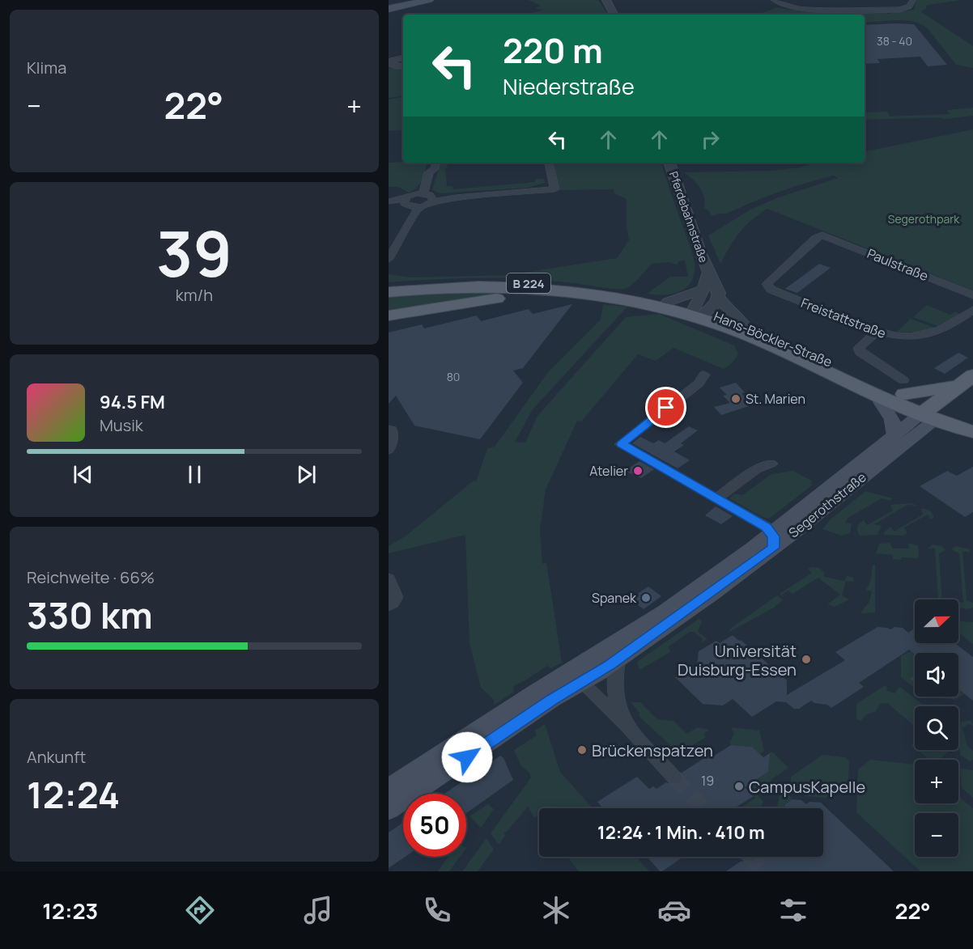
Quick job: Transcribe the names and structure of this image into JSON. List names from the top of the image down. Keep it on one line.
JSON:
{"streets":{"main road":["B 224","Hans-Böckler-Straße","Segerothstraße"],"street":["Pferdebahnstraße","Paulstraße","Freistattstraße"]},"crossings":[["Pferdebahnstraße","Hans-Böckler-Straße"],["Paulstraße","Freistattstraße"],["B 224","Hans-Böckler-Straße"],["B 224","Segerothstraße"],["Hans-Böckler-Straße","Segerothstraße"]],"parks":["Segerothpark"],"places":["St. Marien","Atelier","Spanek","Universität Duisburg-Essen","Brückenspatzen","CampusKapelle"],"house_numbers":["38 - 40","80","19"],"north":"right","page":{"tile":["Klima",["39","km/h"],["Reichweite · 66%","330 km"],["Ankunft","12:24"]],"turn":["220 m","Niederstraße"],"heat":["−","22°","+"],"song":["94.5 FM","Musik"],"map_buttons":["+","−"],"limit":"50","trip":"12:24 · 1 Min. · 410 m","tabs":["12:23","22°"]}}
